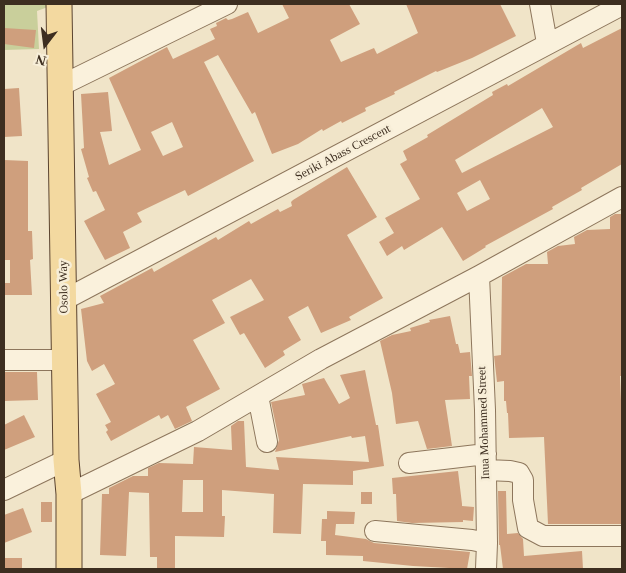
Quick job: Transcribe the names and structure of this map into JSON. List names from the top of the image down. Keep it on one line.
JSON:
{"streets":{"main road":["Osolo Way"],"street":["Seriki Abass Crescent","Inua Mohammed Street"]},"crossings":[["Seriki Abass Crescent","Osolo Way"]],"north":"bottom"}
